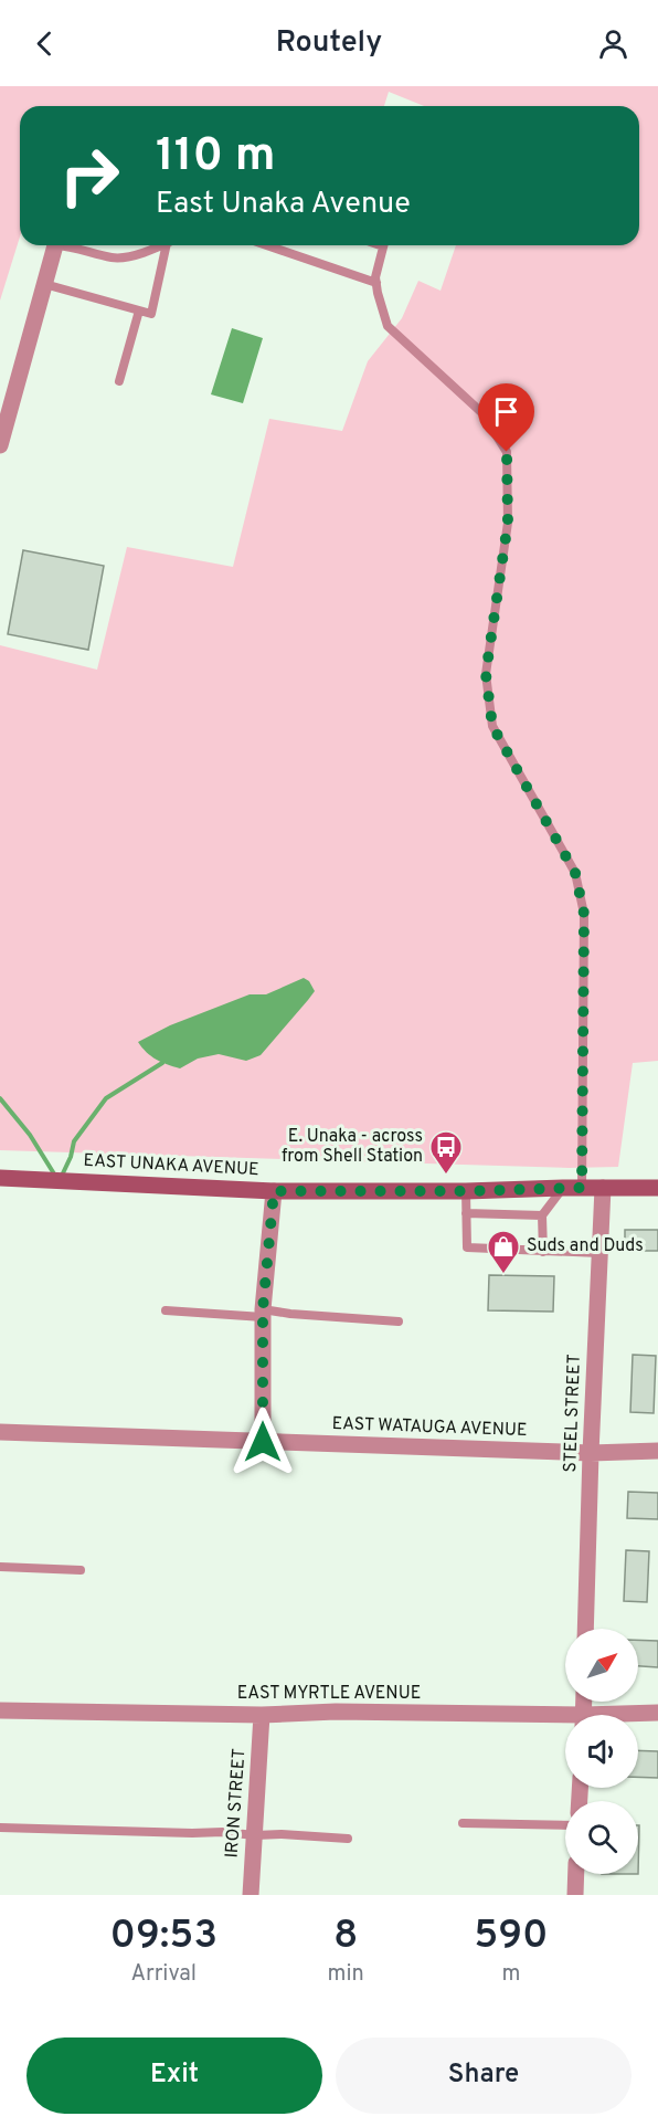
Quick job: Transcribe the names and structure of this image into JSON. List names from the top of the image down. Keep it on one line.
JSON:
{"streets":{"main road":["EAST UNAKA AVENUE"],"street":["STEEL STREET","EAST WATAUGA AVENUE","EAST MYRTLE AVENUE","IRON STREET"]},"crossings":[["EAST UNAKA AVENUE","STEEL STREET"],["STEEL STREET","EAST WATAUGA AVENUE"],["EAST MYRTLE AVENUE","IRON STREET"]],"places":{"bus stop":["E. Unaka - across from Shell Station"],"shop":["Suds and Duds"]},"north":"top right","page":{"header":"Routely","turn":["110 m","East Unaka Avenue"],"eta":["09:53","Arrival","8","min","590","m"],"buttons":["Exit","Share"]}}
